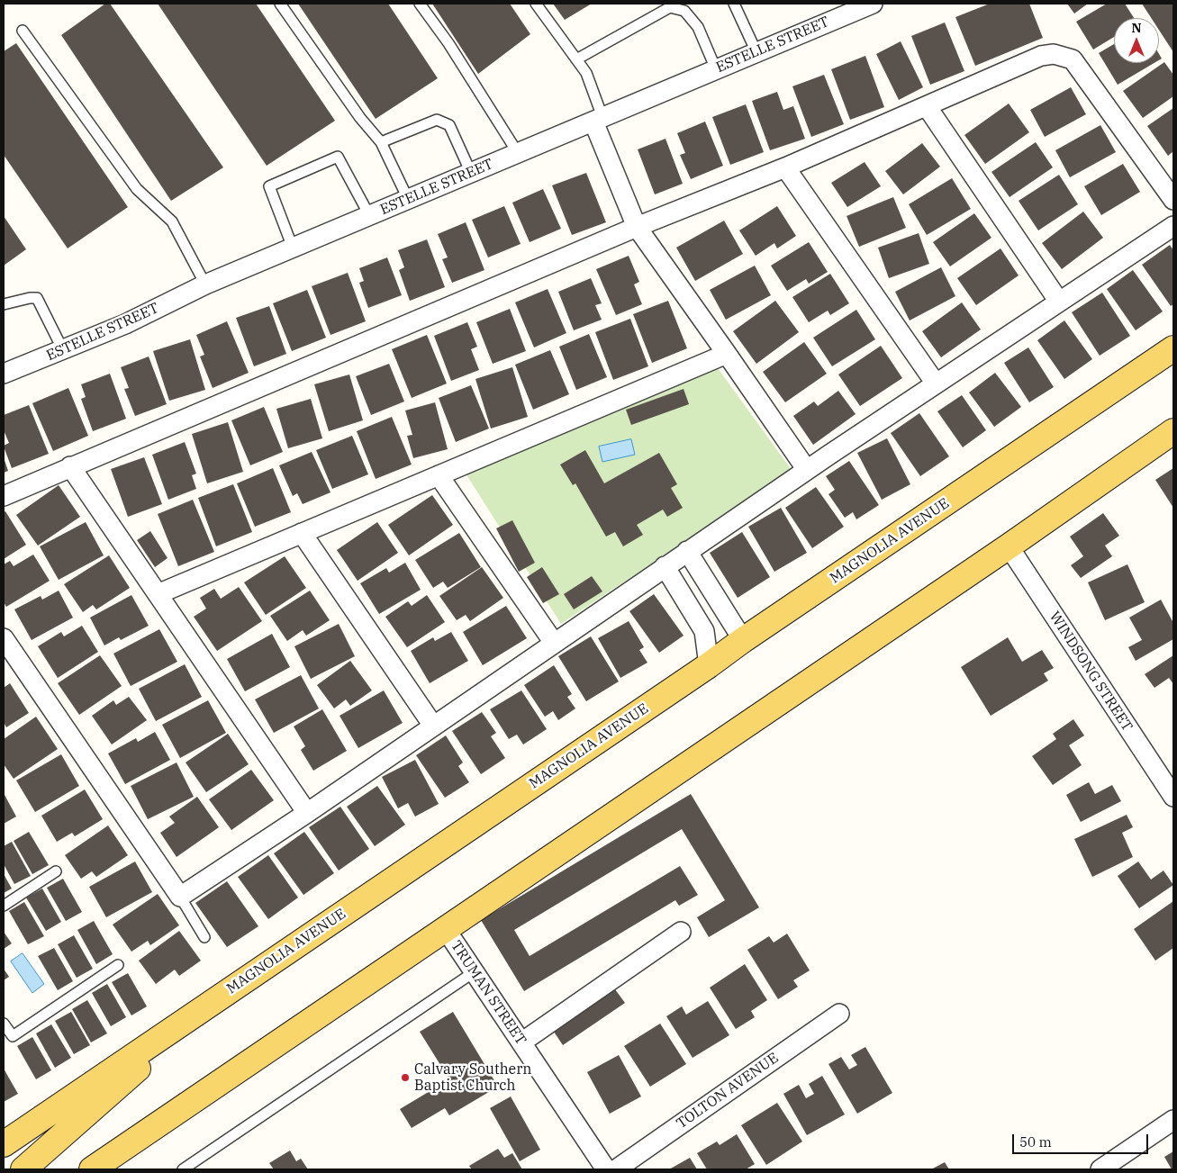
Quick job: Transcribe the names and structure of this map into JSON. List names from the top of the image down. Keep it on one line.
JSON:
{"streets":{"main road":["MAGNOLIA AVENUE"],"street":["ESTELLE STREET","WINDSONG STREET","TRUMAN STREET","TOLTON AVENUE"]},"places":["Calvary Southern Baptist Church"],"scale_bar":"50 m","north":"top"}
